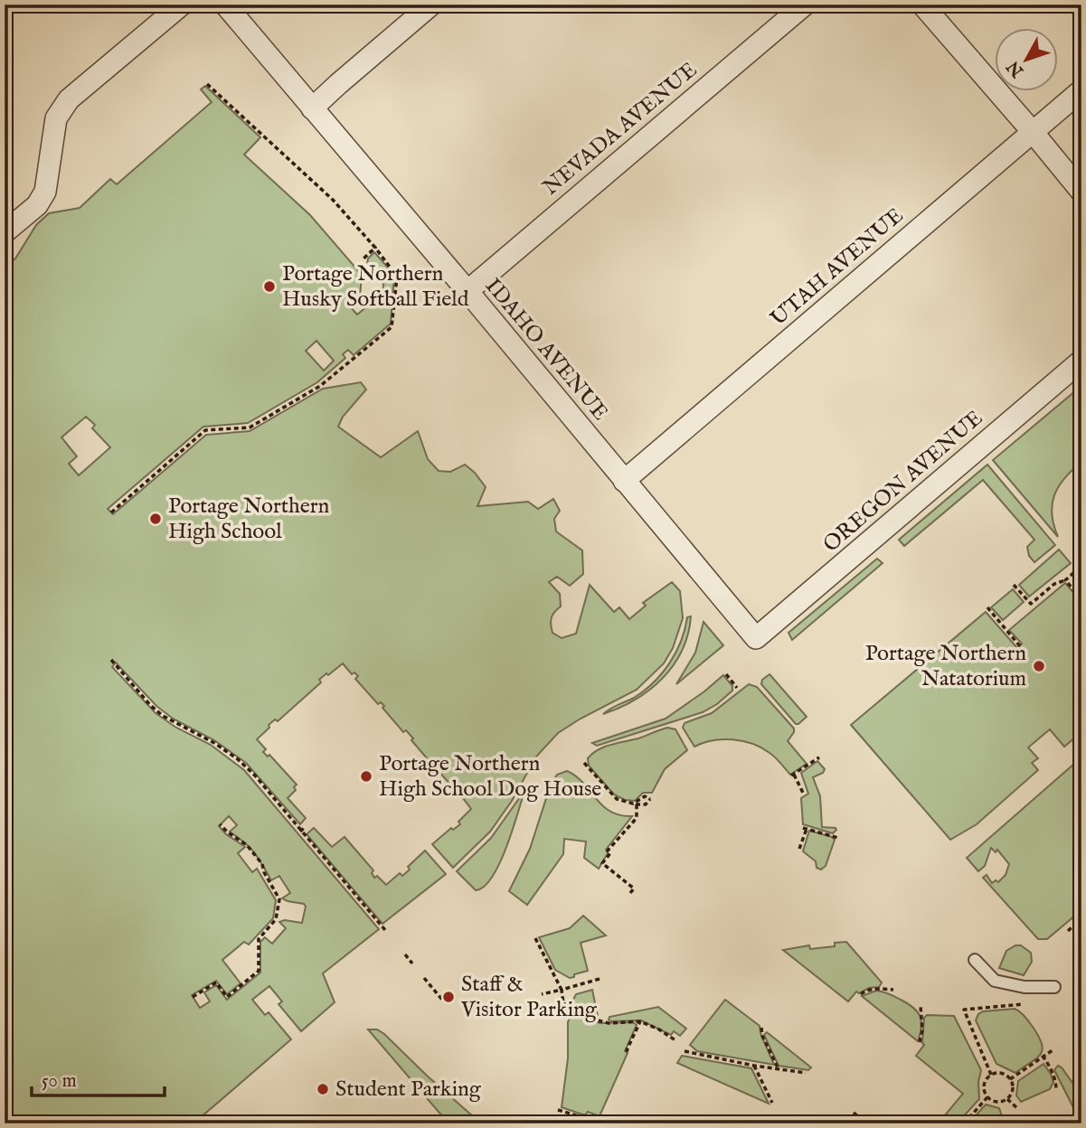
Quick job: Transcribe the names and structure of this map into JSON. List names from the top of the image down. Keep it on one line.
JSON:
{"streets":{"street":["NEVADA AVENUE","UTAH AVENUE","IDAHO AVENUE","OREGON AVENUE"]},"crossings":[["NEVADA AVENUE","IDAHO AVENUE"],["UTAH AVENUE","IDAHO AVENUE"],["IDAHO AVENUE","OREGON AVENUE"]],"places":["Portage Northern Husky Softball Field","Portage Northern High School","Portage Northern Natatorium","Portage Northern High School Dog House","Staff & Visitor Parking","Student Parking"],"scale_bar":"50 m","north":"bottom left"}
